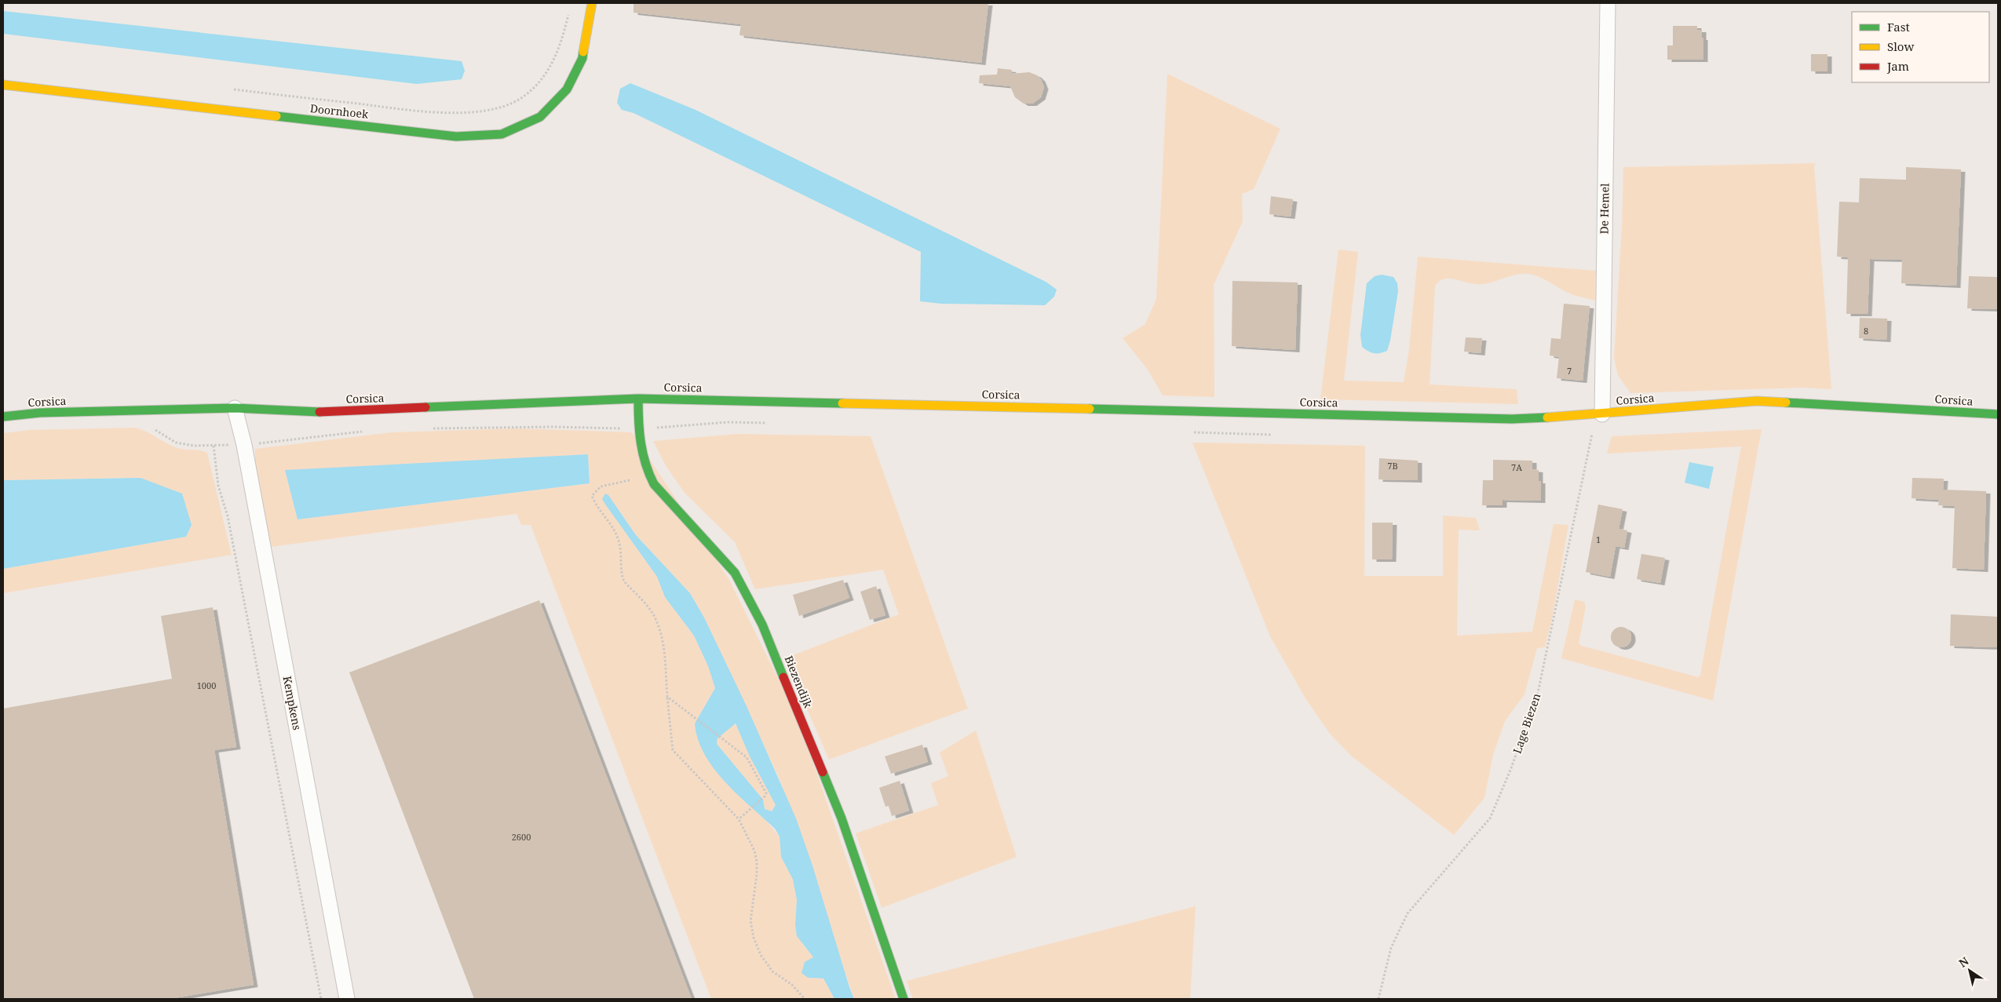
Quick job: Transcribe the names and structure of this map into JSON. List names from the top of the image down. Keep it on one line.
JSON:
{"streets":{"street":["Doornhoek","De Hemel","Corsica","Biezendijk","Kempkens"],"path":["Lage Biezen"]},"crossings":[["De Hemel","Corsica"],["De Hemel","Lage Biezen"],["Corsica","Biezendijk"],["Corsica","Kempkens"],["Corsica","Lage Biezen"]],"house_numbers":["8","7","7B","7A","1","1000","2600"],"legend":["Fast","Slow","Jam"],"north":"top left"}
